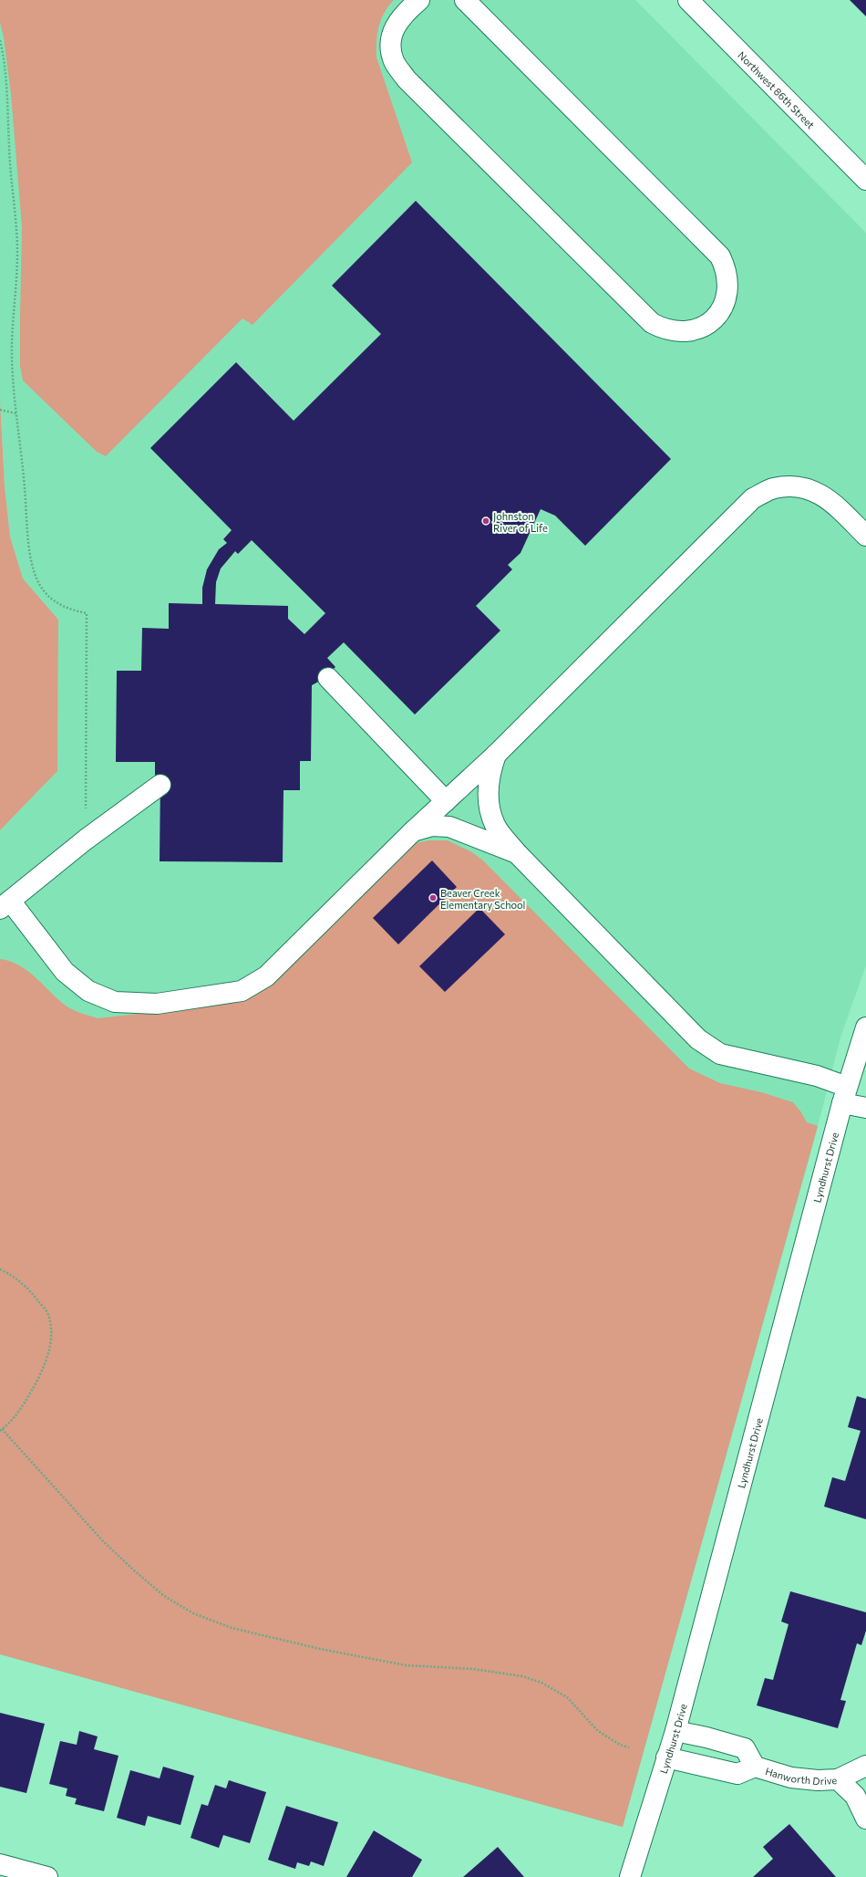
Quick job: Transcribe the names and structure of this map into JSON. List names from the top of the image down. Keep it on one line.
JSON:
{"streets":{"street":["Northwest 86th Street","Lyndhurst Drive","Hanworth Drive"]},"crossings":[["Lyndhurst Drive","Hanworth Drive"]],"places":["Johnston River of Life","Beaver Creek Elementary School"]}
